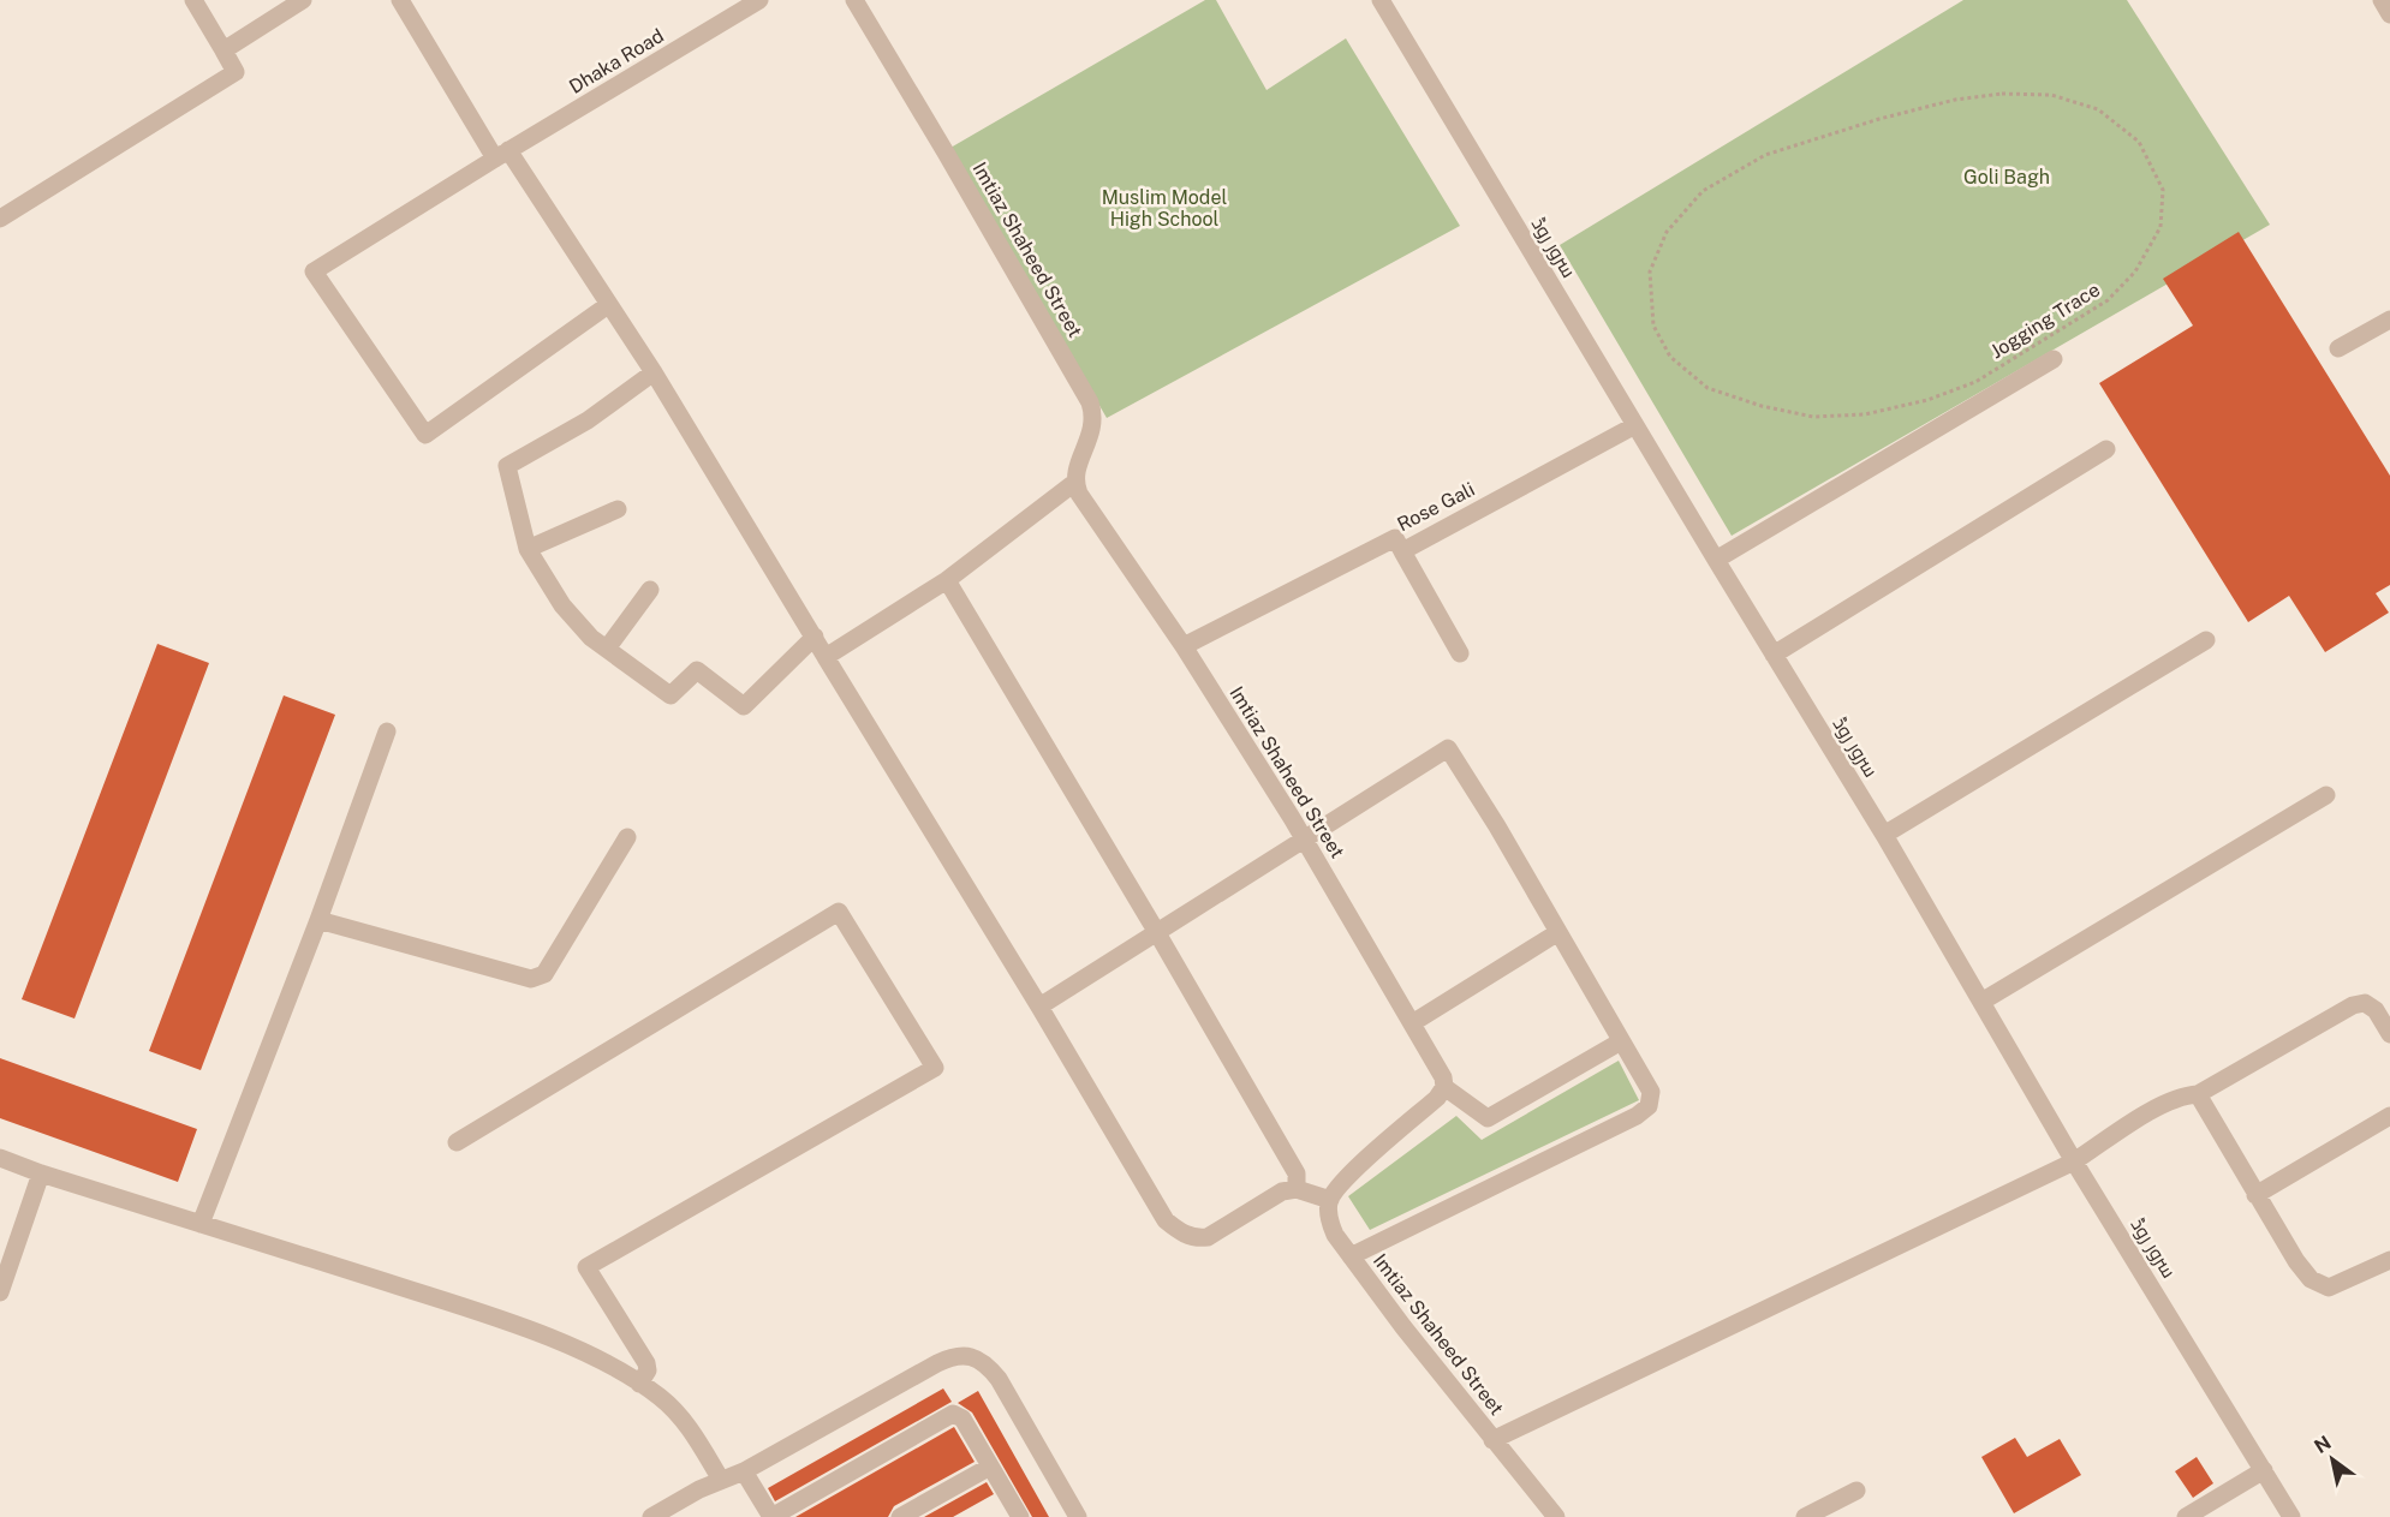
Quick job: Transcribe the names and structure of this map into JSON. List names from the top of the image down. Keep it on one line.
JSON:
{"streets":{"street":["Dhaka Road","سرور روڈ","Imtiaz Shaheed Street","Rose Gali"],"path":["Jogging Trace"]},"crossings":[["سرور روڈ","Rose Gali"],["Imtiaz Shaheed Street","Rose Gali"]],"parks":["Goli Bagh","Muslim Model High School"],"north":"top left"}
